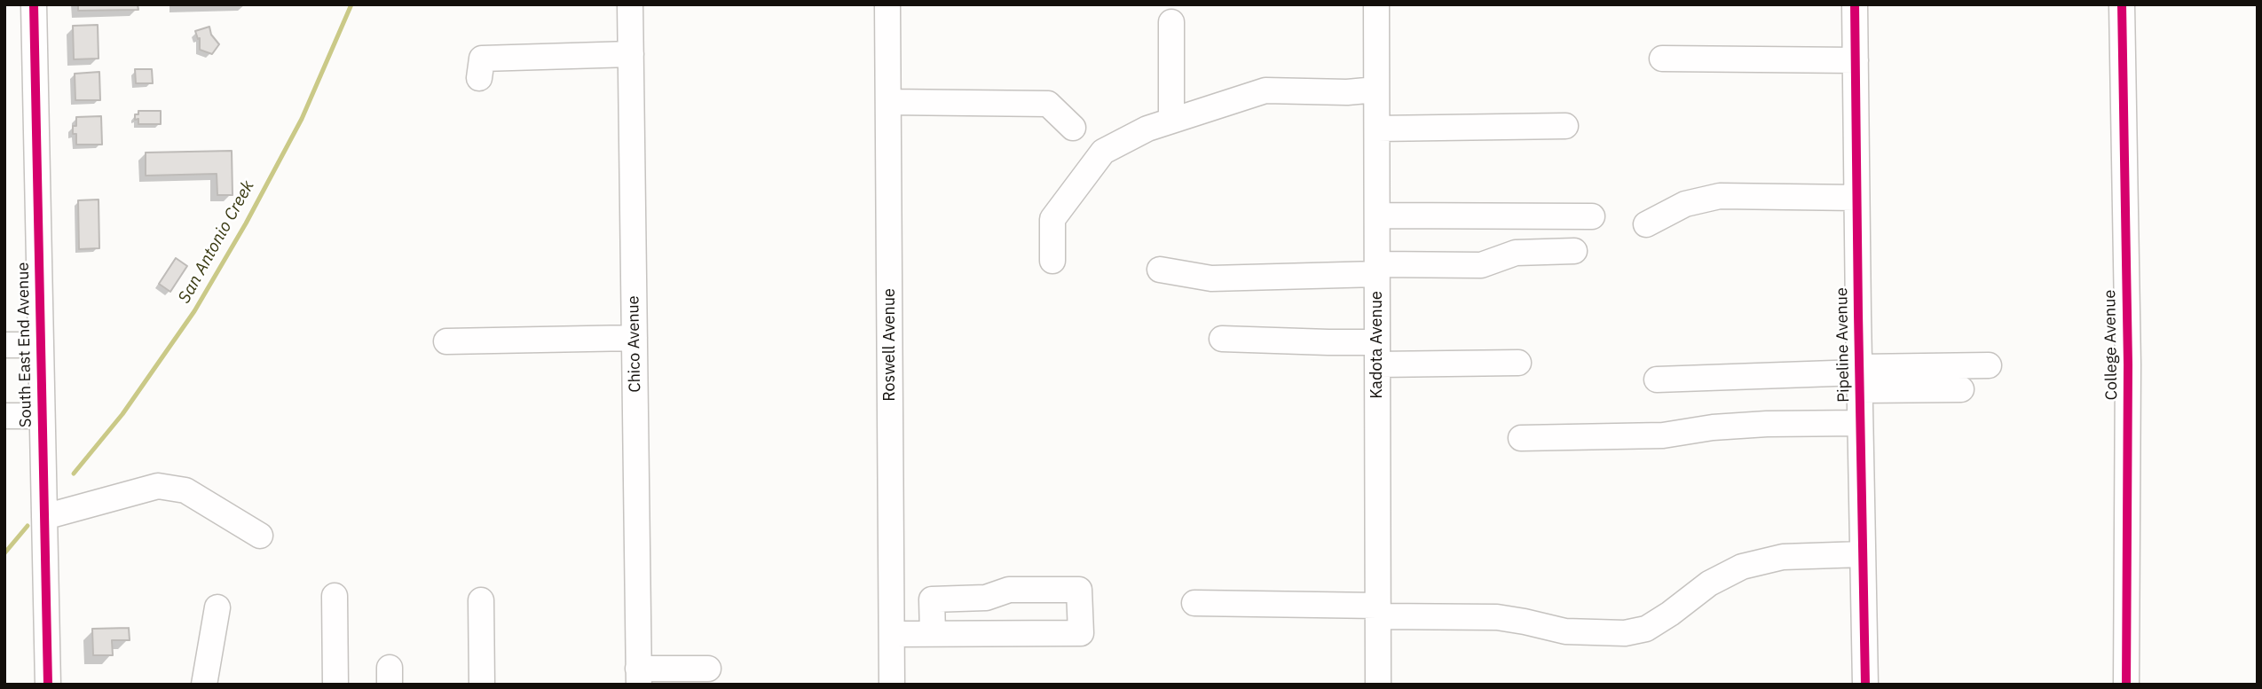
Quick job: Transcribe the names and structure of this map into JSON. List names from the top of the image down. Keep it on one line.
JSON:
{"streets":{"street":["Chico Avenue","South East End Avenue","Roswell Avenue","Kadota Avenue","Pipeline Avenue","College Avenue"]},"water":["San Antonio Creek"]}
